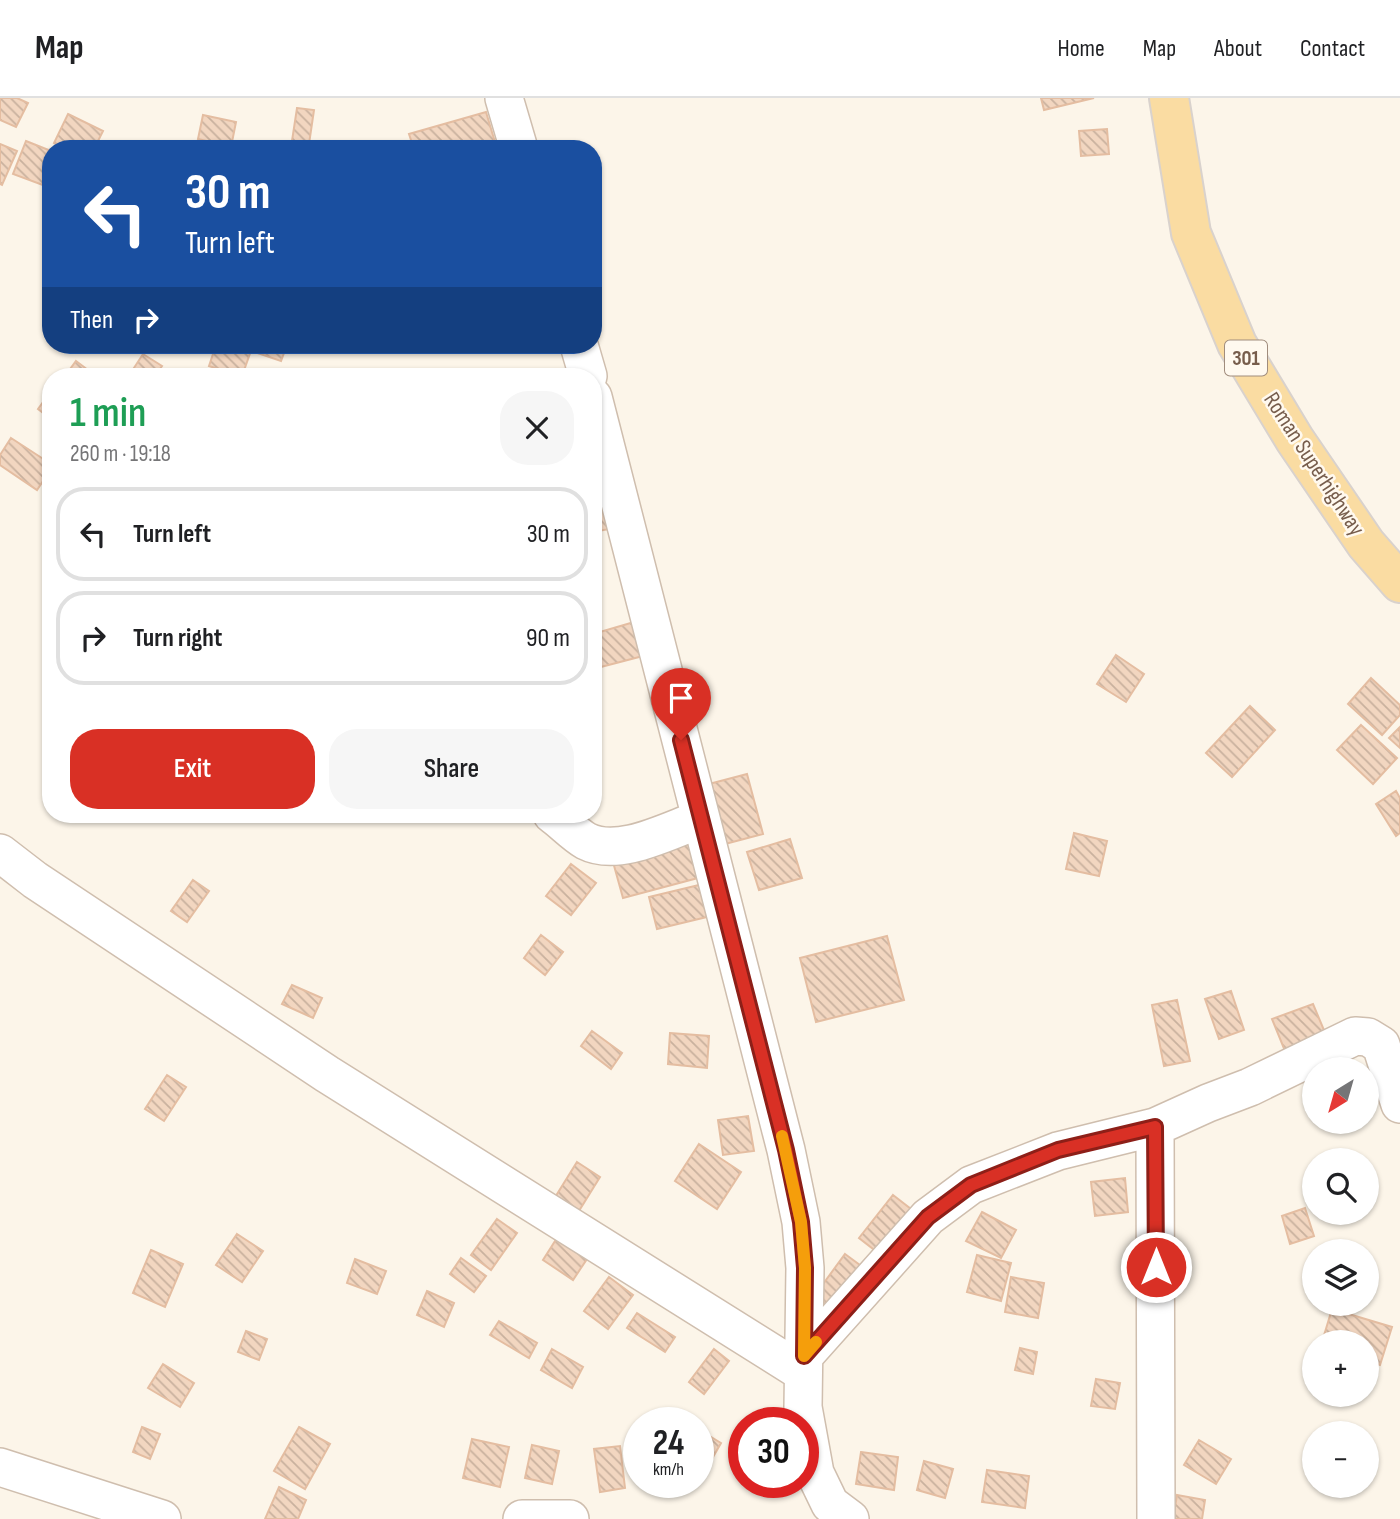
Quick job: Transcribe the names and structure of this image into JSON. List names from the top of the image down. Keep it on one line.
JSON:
{"streets":{"main road":["301","Roman Superhighway"]},"north":"bottom left","page":{"header":"Map","nav":["Home","Map","About","Contact"],"turn":["30 m","Turn left"],"then":"Then","heading":["1 min","260 m · 19:18"],"list":[{"name":"Turn left","value":"30 m"},{"name":"Turn right","value":"90 m"}],"buttons":["Exit","Share"],"map_buttons":["+","−"],"speed":"24 km/h","limit":"30"}}
